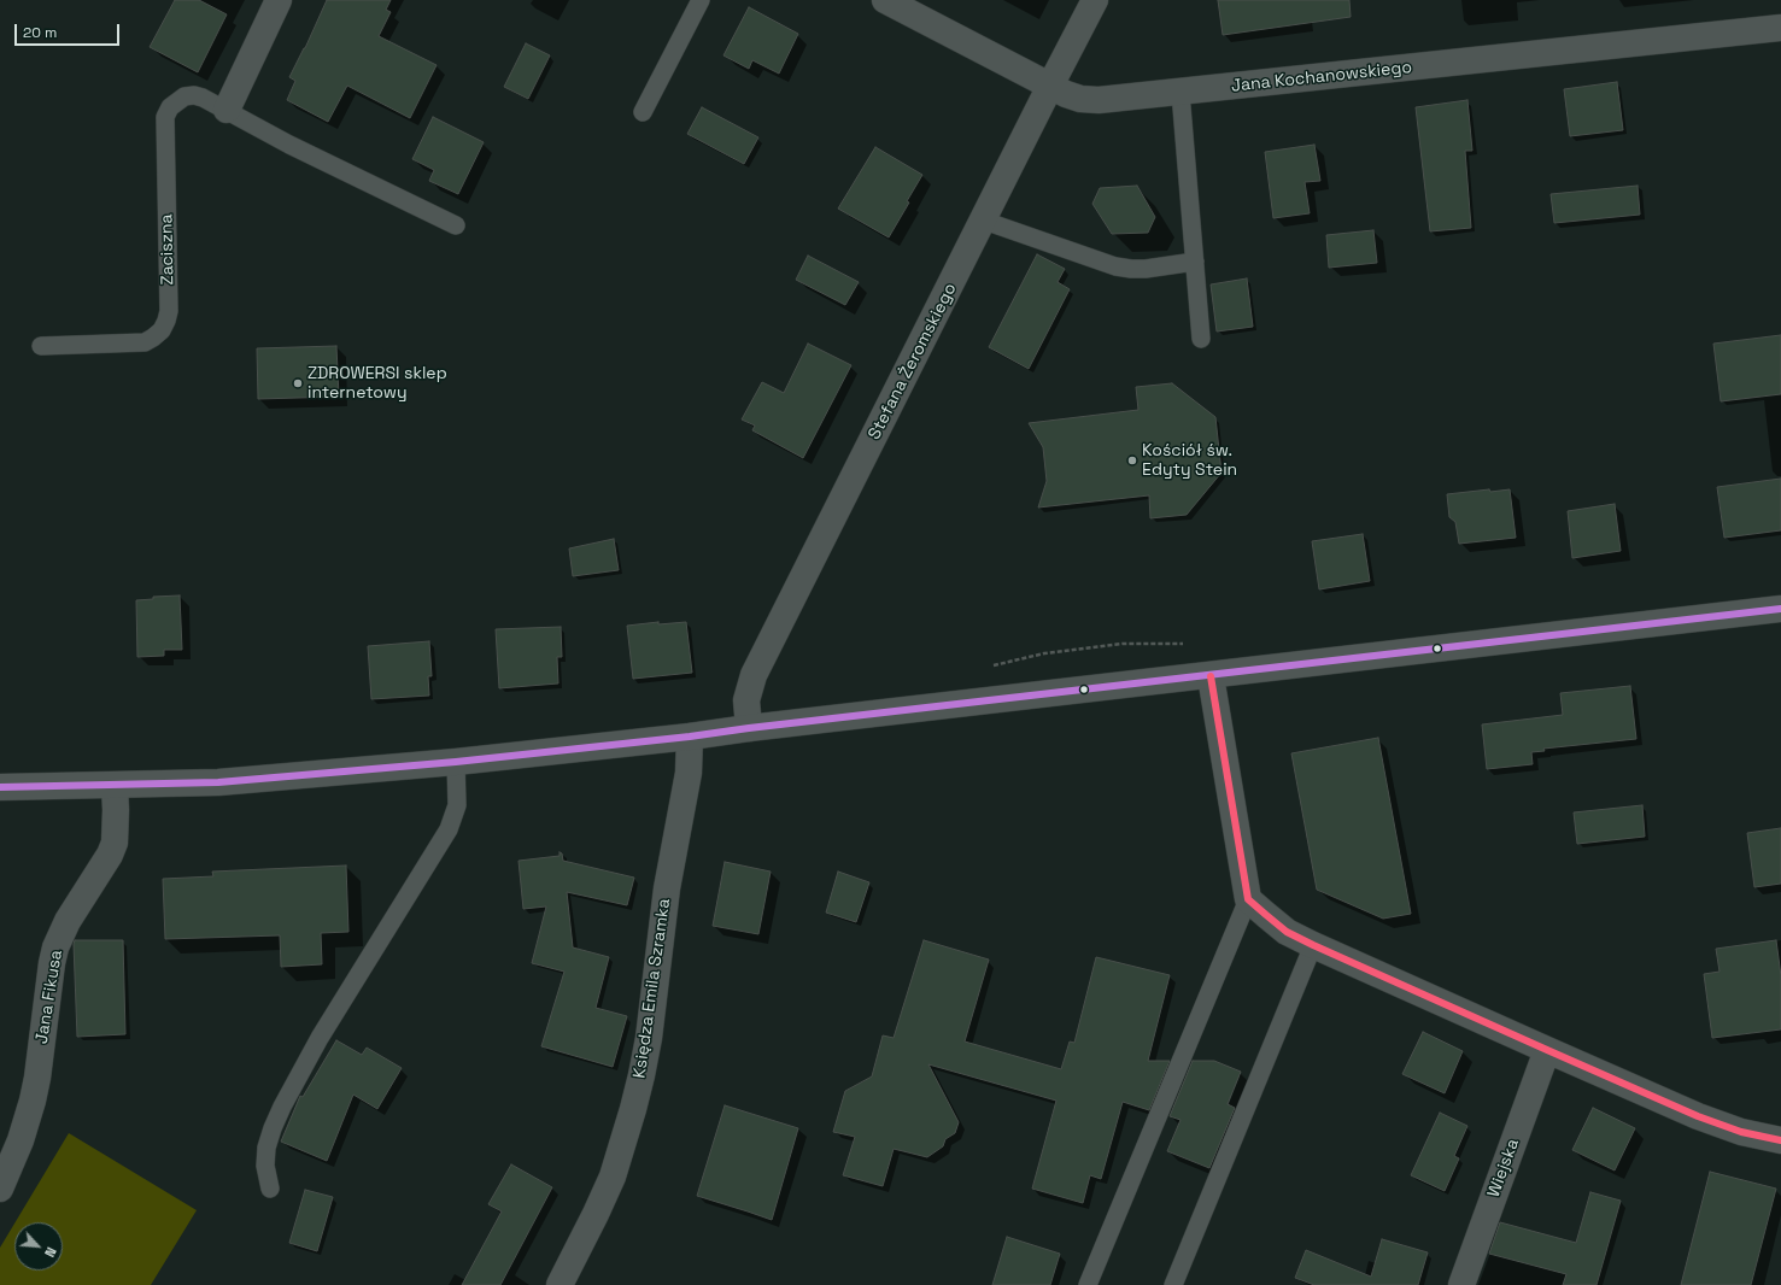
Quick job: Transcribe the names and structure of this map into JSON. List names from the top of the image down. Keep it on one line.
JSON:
{"streets":{"street":["Jana Kochanowskiego","Stefana Żeromskiego","Księdza Emila Szramka","Jana Fikusa","Wiejska"],"lane":["Zaciszna"]},"crossings":[["Jana Kochanowskiego","Stefana Żeromskiego"]],"places":["ZDROWERSI sklep internetowy","Kościół św. Edyty Stein"],"scale_bar":"20 m","north":"bottom right"}
